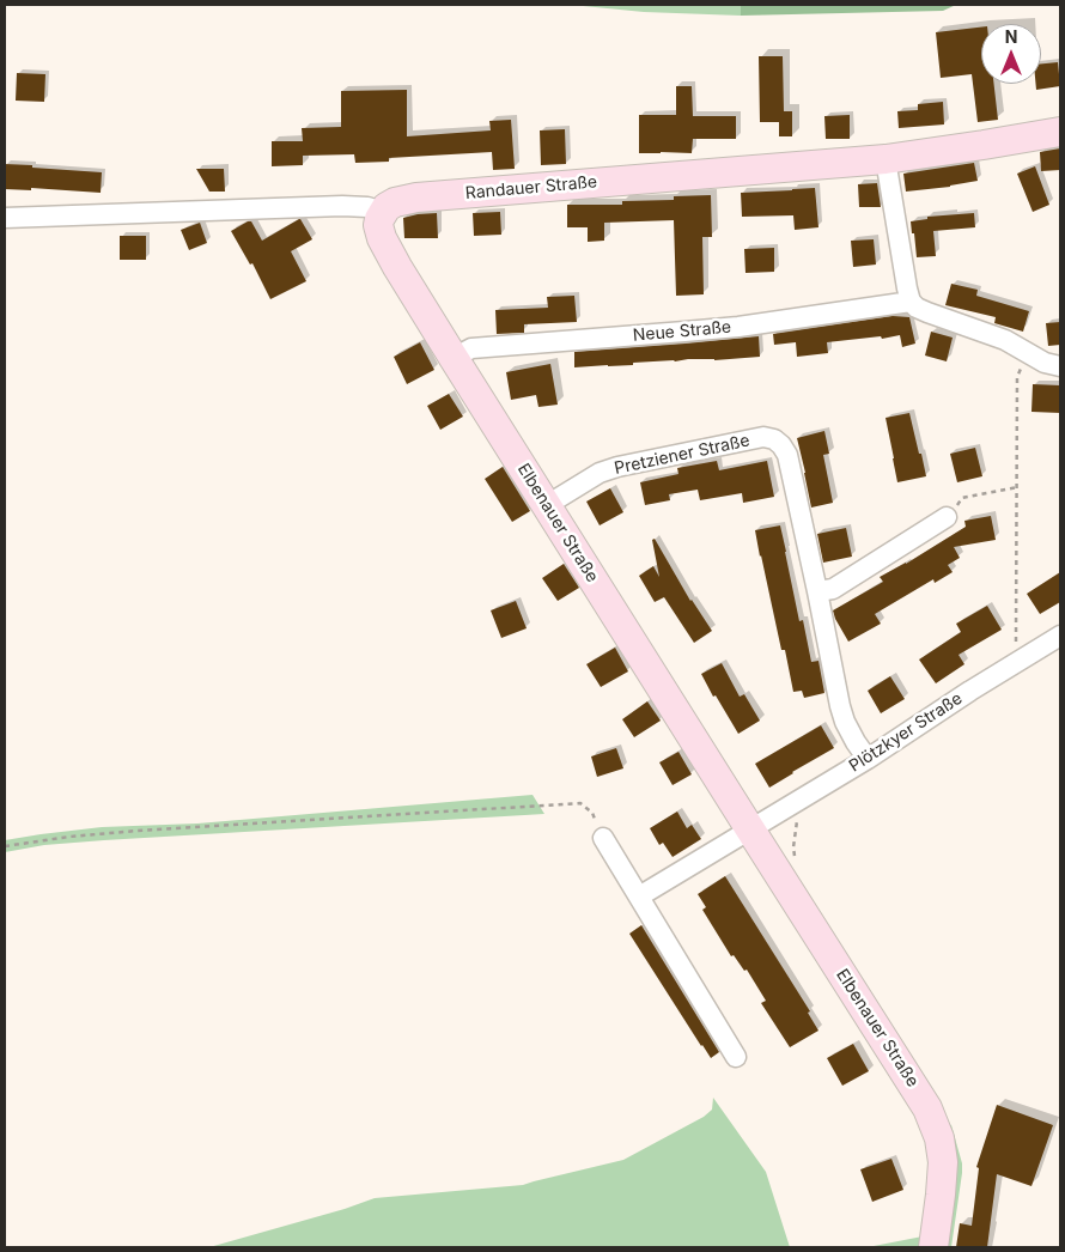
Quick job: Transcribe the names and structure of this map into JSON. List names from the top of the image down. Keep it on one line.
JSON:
{"streets":{"street":["Randauer Straße","Neue Straße","Pretziener Straße","Elbenauer Straße","Plötzkyer Straße"]},"crossings":[["Randauer Straße","Elbenauer Straße"],["Neue Straße","Elbenauer Straße"],["Pretziener Straße","Elbenauer Straße"],["Pretziener Straße","Plötzkyer Straße"],["Elbenauer Straße","Plötzkyer Straße"]],"north":"top"}
